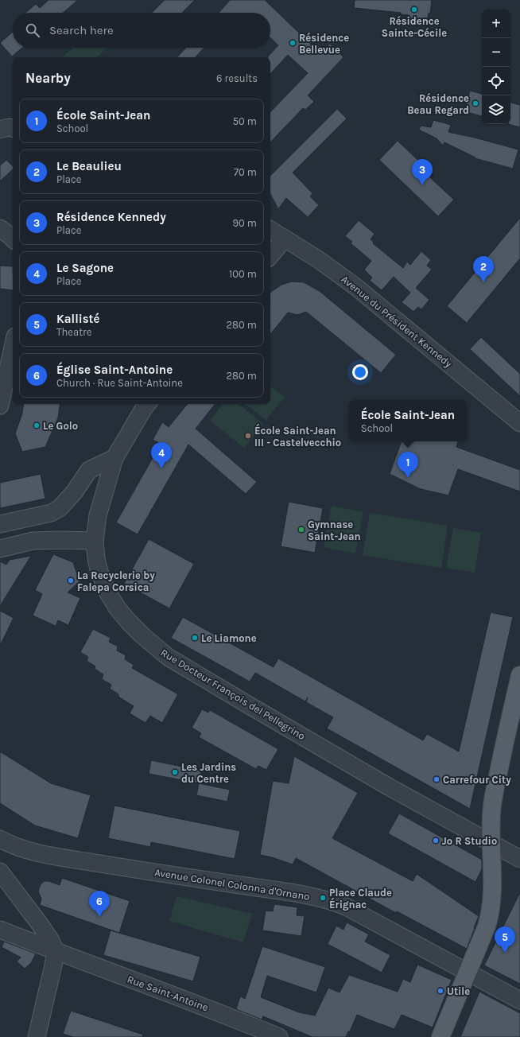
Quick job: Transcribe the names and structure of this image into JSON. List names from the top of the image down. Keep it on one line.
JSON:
{"streets":{"street":["Avenue du Président Kennedy","Rue Docteur François del Pellegrino","Avenue Colonel Colonna d'Ornano","Rue Saint-Antoine"]},"places":["Résidence Sainte-Cécile","Résidence Bellevue","Résidence Beau Regard","Le Golo","École Saint-Jean III - Castelvecchio","Gymnase Saint-Jean","La Recyclerie by Falepa Corsica","Le Liamone","Les Jardins du Centre","Carrefour City","Jo R Studio","Place Claude Érignac","Utile"],"page":{"map_buttons":["+","−"],"search":"Search here","heading":["Nearby","6 results"],"list":[{"mark":"1","name":"École Saint-Jean","note":"School","value":"50 m"},{"mark":"2","name":"Le Beaulieu","note":"Place","value":"70 m"},{"mark":"3","name":"Résidence Kennedy","note":"Place","value":"90 m"},{"mark":"4","name":"Le Sagone","note":"Place","value":"100 m"},{"mark":"5","name":"Kallisté","note":"Theatre","value":"280 m"},{"mark":"6","name":"Église Saint-Antoine","note":"Church · Rue Saint-Antoine","value":"280 m"}],"pins":["3","2","4","1","6","5"],"popup":["École Saint-Jean","School"]}}
